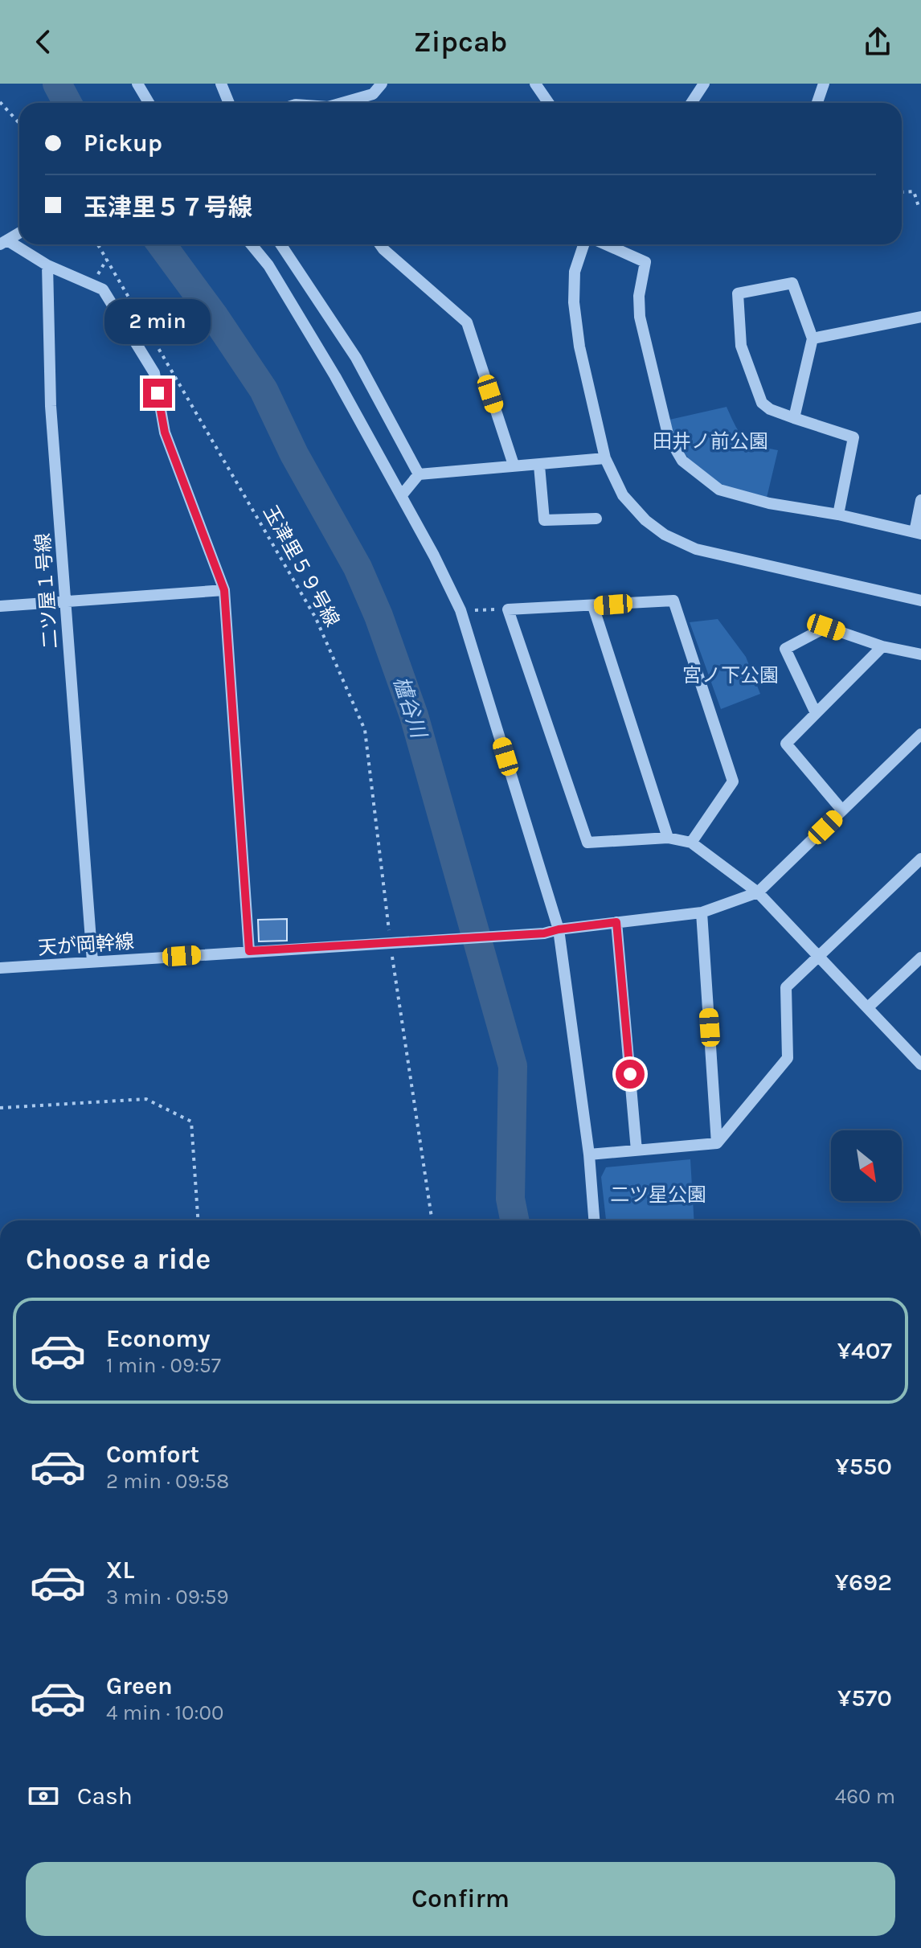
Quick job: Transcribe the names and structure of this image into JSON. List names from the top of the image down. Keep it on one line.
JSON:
{"streets":{"street":["二ツ屋１号線","天が岡幹線"],"path":["玉津里５９号線"]},"crossings":[["玉津里５９号線","天が岡幹線"],["二ツ屋１号線","天が岡幹線"]],"water":["櫨谷川"],"parks":["田井ノ前公園","宮ノ下公園","二ツ星公園"],"north":"bottom right","page":{"header":"Zipcab","banner":["Pickup","玉津里５７号線"],"bubble":"2 min","heading":"Choose a ride","list":[{"name":"Economy","note":"1 min · 09:57","value":"¥407"},{"name":"Comfort","note":"2 min · 09:58","value":"¥550"},{"name":"XL","note":"3 min · 09:59","value":"¥692"},{"name":"Green","note":"4 min · 10:00","value":"¥570"}],"pay":["Cash","460 m"],"buttons":"Confirm"}}
